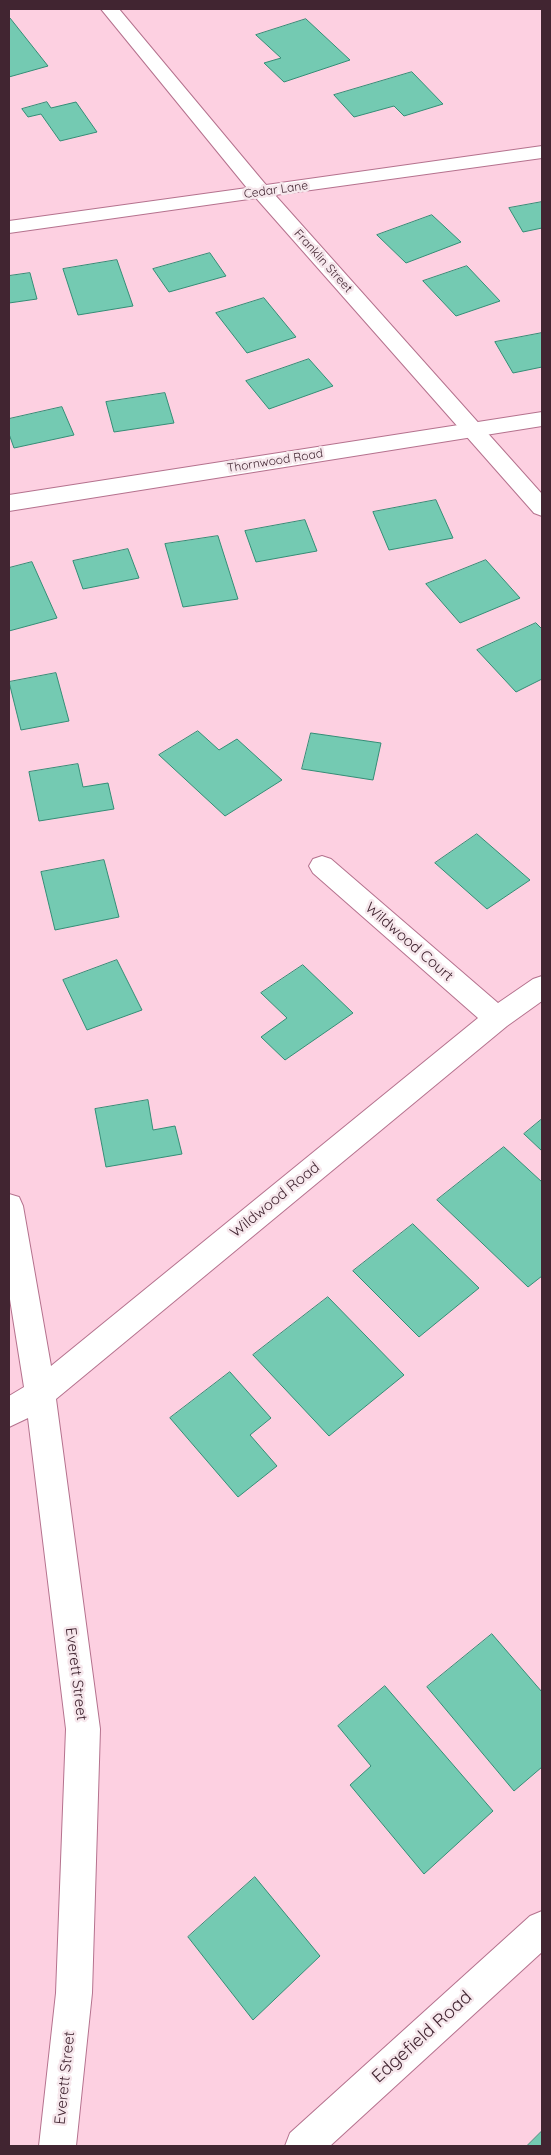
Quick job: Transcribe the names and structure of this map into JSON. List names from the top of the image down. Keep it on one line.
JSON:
{"streets":{"street":["Cedar Lane","Franklin Street","Thornwood Road","Wildwood Court","Wildwood Road","Everett Street","Edgefield Road"]},"crossings":[["Cedar Lane","Franklin Street"],["Franklin Street","Thornwood Road"],["Wildwood Court","Wildwood Road"],["Wildwood Road","Everett Street"]]}
